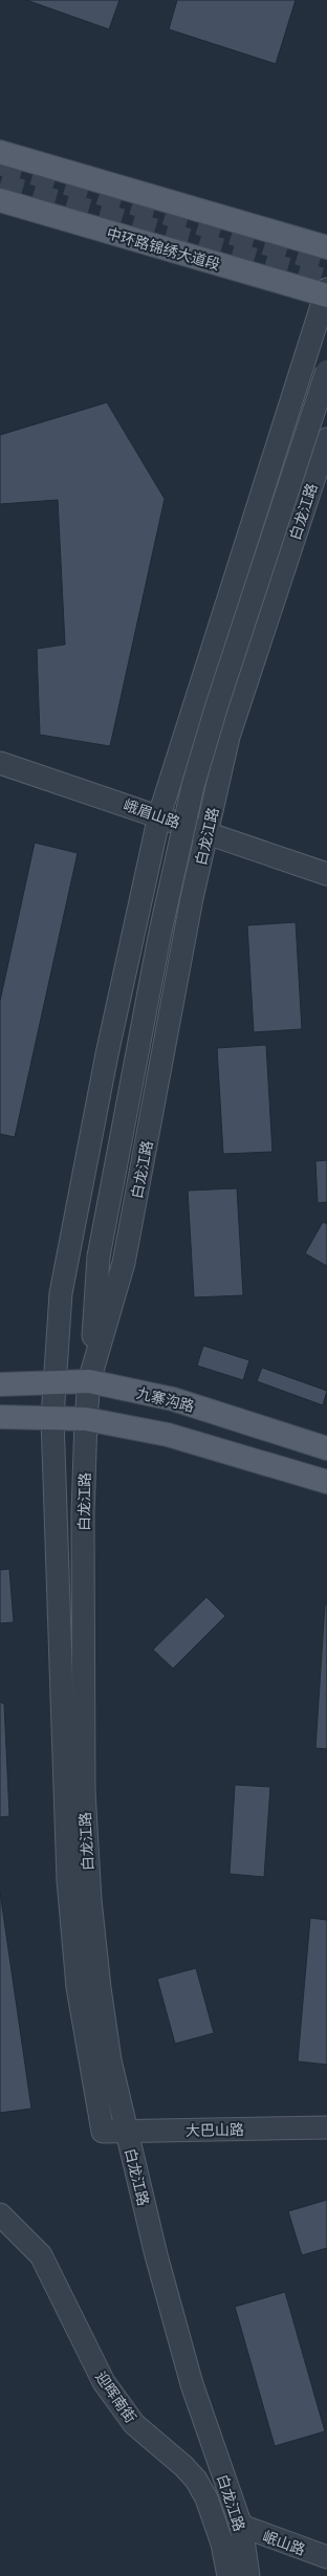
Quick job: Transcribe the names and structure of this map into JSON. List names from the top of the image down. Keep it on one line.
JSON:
{"streets":{"main road":["中环路锦绣大道段","九寨沟路"],"street":["白龙江路","峨眉山路","大巴山路","迎晖南街","岷山路"]},"crossings":[["中环路锦绣大道段","白龙江路"],["白龙江路","峨眉山路"],["白龙江路","九寨沟路"],["白龙江路","大巴山路"],["白龙江路","岷山路"]]}
